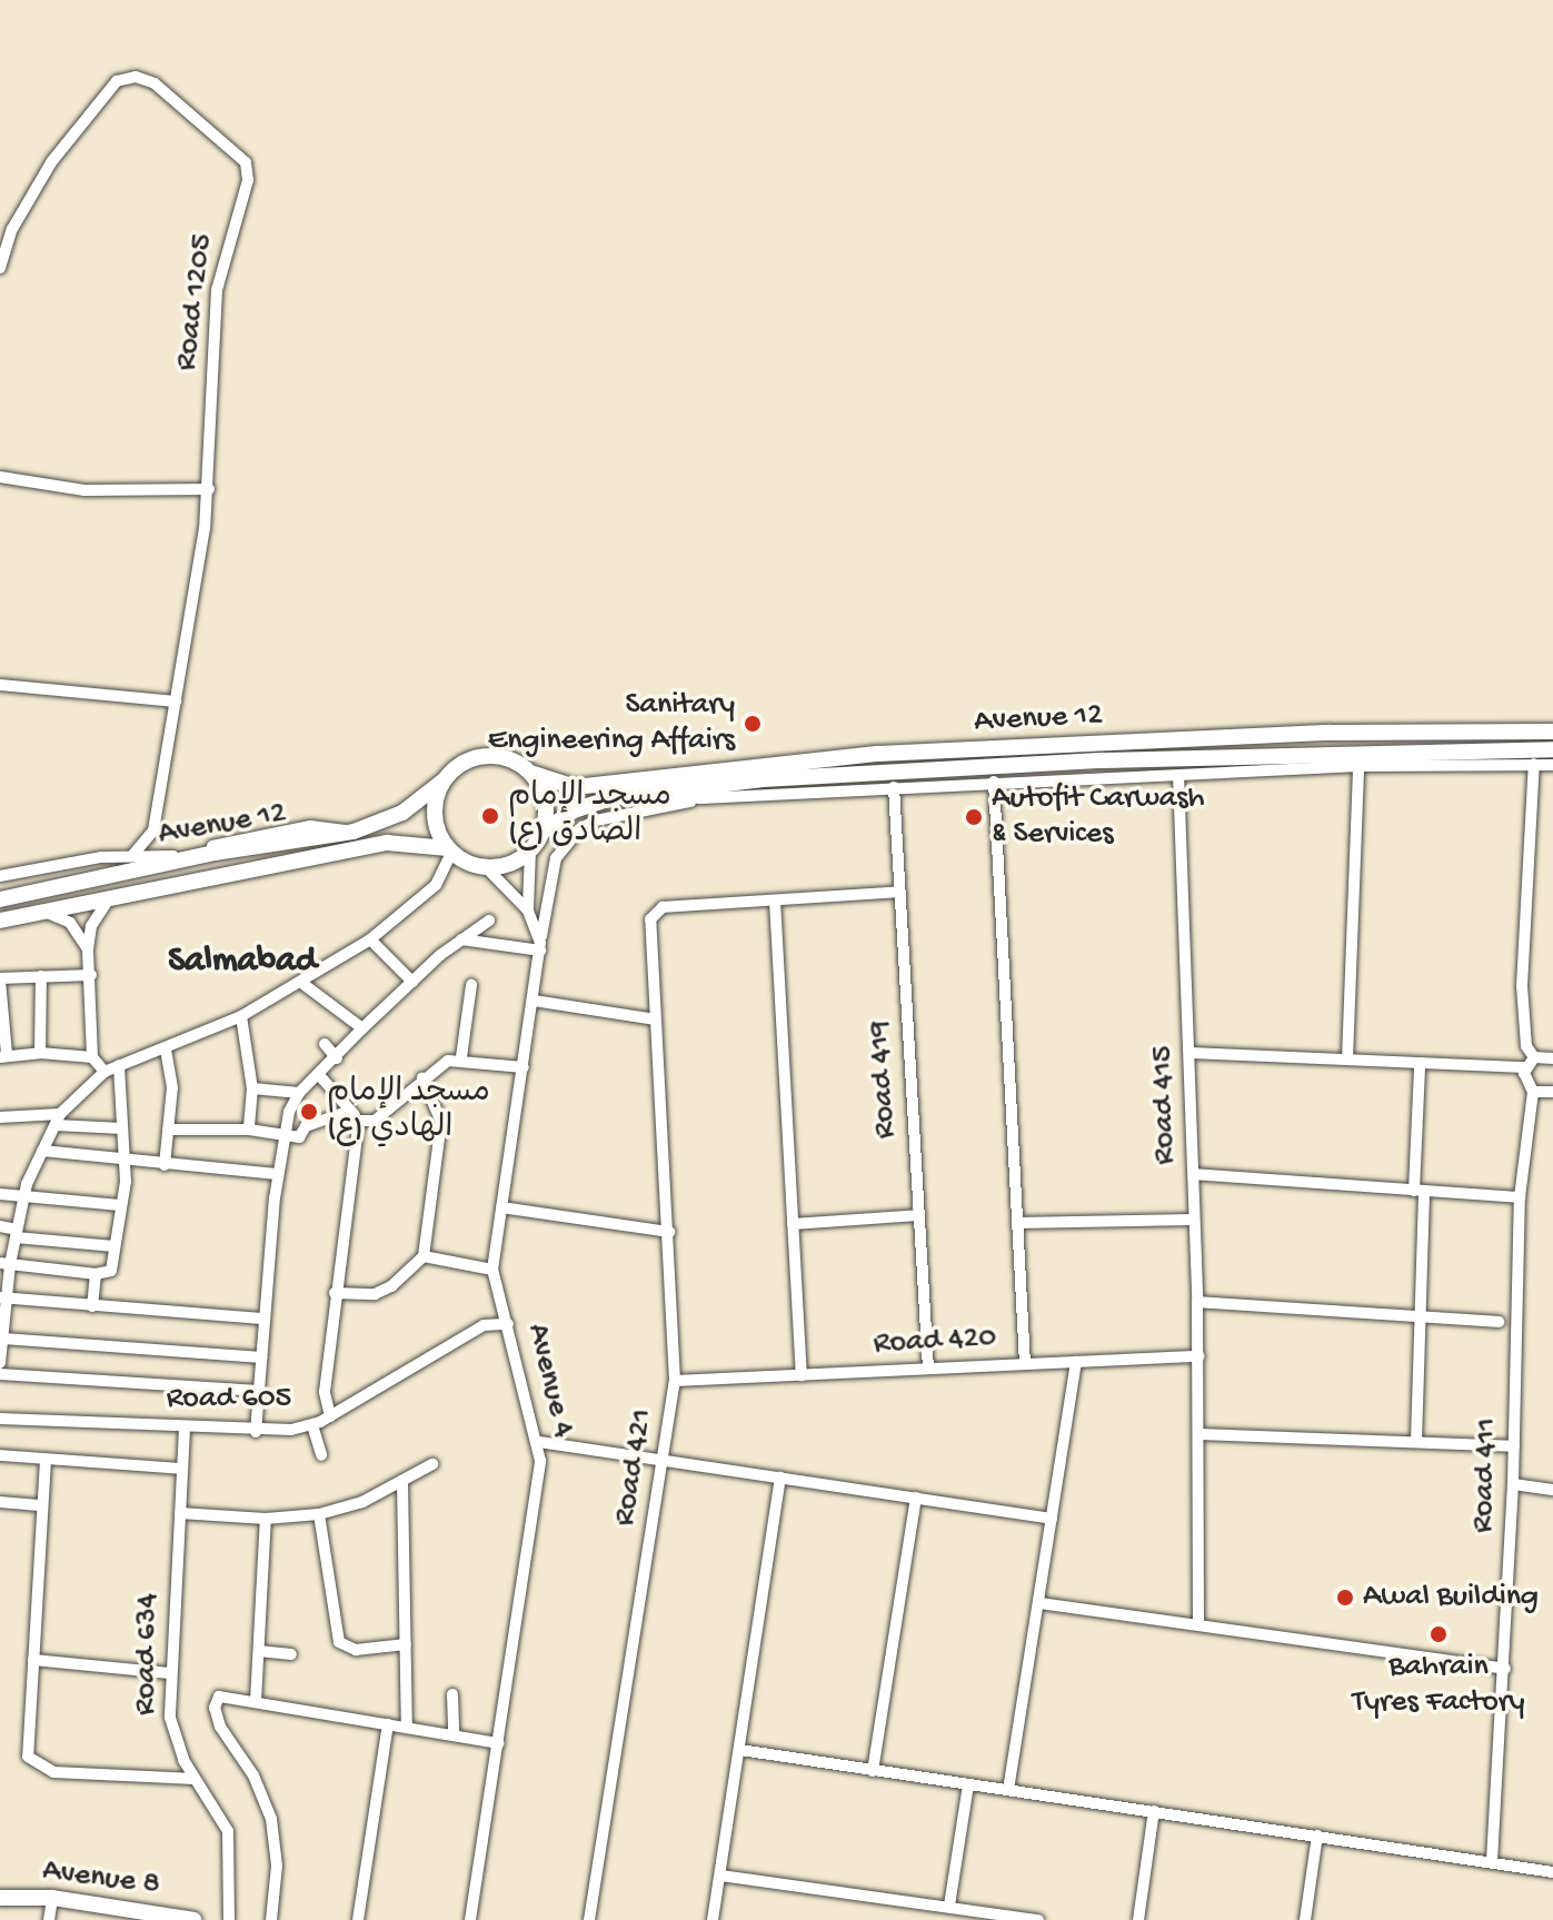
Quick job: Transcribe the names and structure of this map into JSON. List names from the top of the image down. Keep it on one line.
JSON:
{"streets":{"street":["Road 1205","Avenue 12","Road 419","Road 415","Road 420","Avenue 4","Road 605","Road 421","Road 411","Road 634","Avenue 8"]},"crossings":[["Avenue 12","Avenue 4"],["Road 419","Road 420"],["Road 415","Road 420"],["Road 420","Road 421"],["Avenue 4","Road 605"],["Road 605","Road 634"]],"districts":["Salmabad"],"places":["Sanitary Engineering Affairs","مسجد الإمام الصادق (ع)","Autofit Carwash & Services","مسجد الإمام الهادي (ع)","Awal Building","Bahrain Tyres Factory"]}
